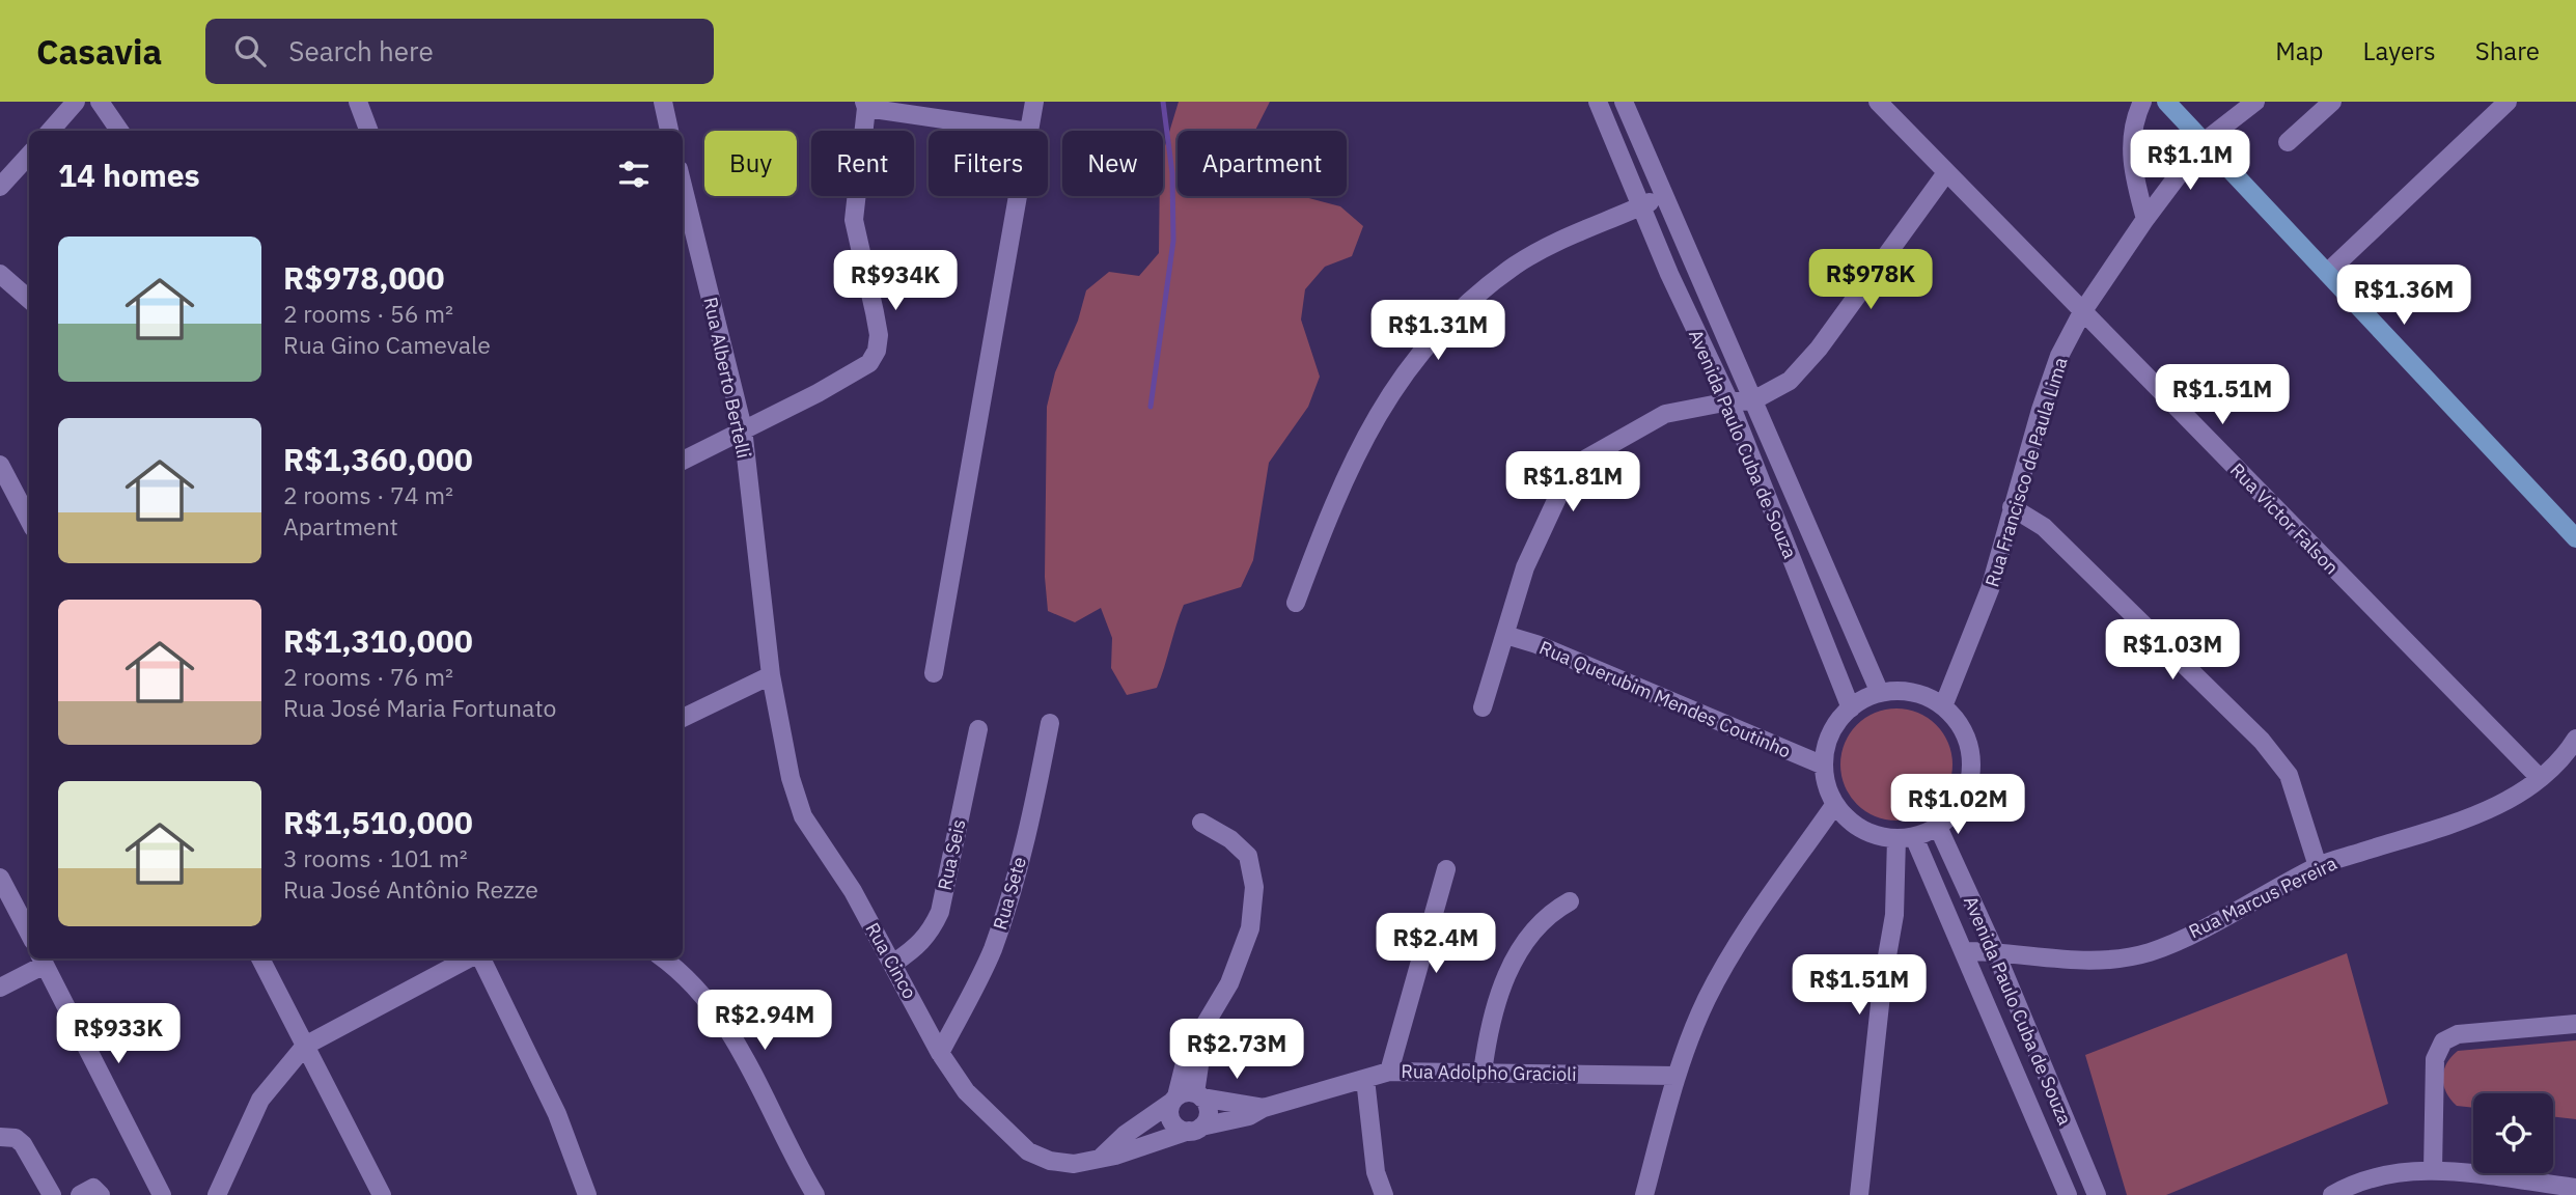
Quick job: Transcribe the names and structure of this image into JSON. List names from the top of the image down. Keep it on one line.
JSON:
{"streets":{"street":["Rua Alberto Bertelli","Avenida Paulo Cuba de Souza","Rua Francisco de Paula Lima","Rua Victor Falson","Rua Querubim Mendes Coutinho","Rua Seis","Rua Sete","Rua Marcus Pereira","Rua Cinco","Rua Adolpho Gracioli"]},"crossings":[["Rua Alberto Bertelli","Rua Cinco"],["Avenida Paulo Cuba de Souza","Rua Francisco de Paula Lima"],["Avenida Paulo Cuba de Souza","Rua Querubim Mendes Coutinho"],["Avenida Paulo Cuba de Souza","Rua Marcus Pereira"],["Rua Francisco de Paula Lima","Rua Victor Falson"],["Rua Francisco de Paula Lima","Rua Querubim Mendes Coutinho"],["Rua Victor Falson","Rua Marcus Pereira"],["Rua Seis","Rua Cinco"],["Rua Sete","Rua Cinco"],["Rua Cinco","Rua Adolpho Gracioli"]],"page":{"header":"Casavia","search":"Search here","nav":["Map","Layers","Share"],"price":["R$1.1M","R$978K","R$934K","R$1.36M","R$1.31M","R$1.51M","R$1.81M","R$1.03M","R$1.02M","R$2.4M","R$1.51M","R$2.94M","R$933K","R$2.73M"],"chip":["Buy","Rent","Filters","New","Apartment"],"heading":"14 homes","list":[{"name":"R$978,000","note":"2 rooms · 56 m² · Rua Gino Camevale"},{"name":"R$1,360,000","note":"2 rooms · 74 m² · Apartment"},{"name":"R$1,310,000","note":"2 rooms · 76 m² · Rua José Maria Fortunato"},{"name":"R$1,510,000","note":"3 rooms · 101 m² · Rua José Antônio Rezze"}]}}
